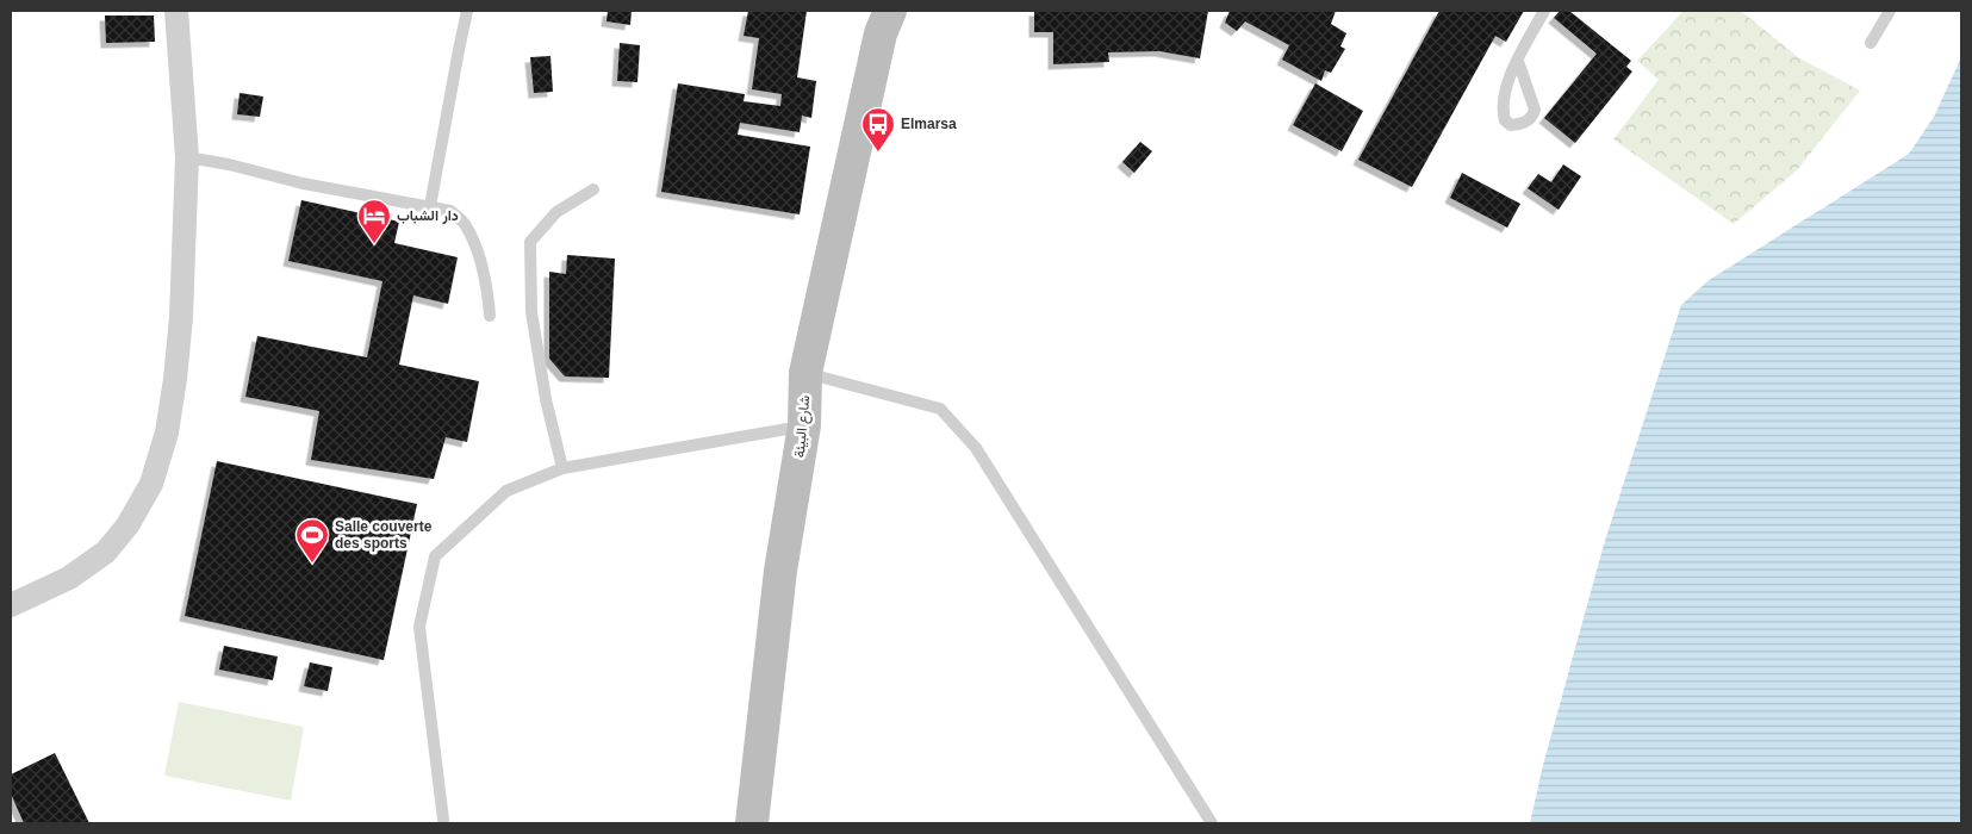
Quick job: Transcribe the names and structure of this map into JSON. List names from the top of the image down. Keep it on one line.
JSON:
{"streets":{"main road":["شارع البيئة"]},"places":{"bus stop":["Elmarsa"],"hotel":["دار الشباب"],"sports":["Salle couverte des sports"]}}
